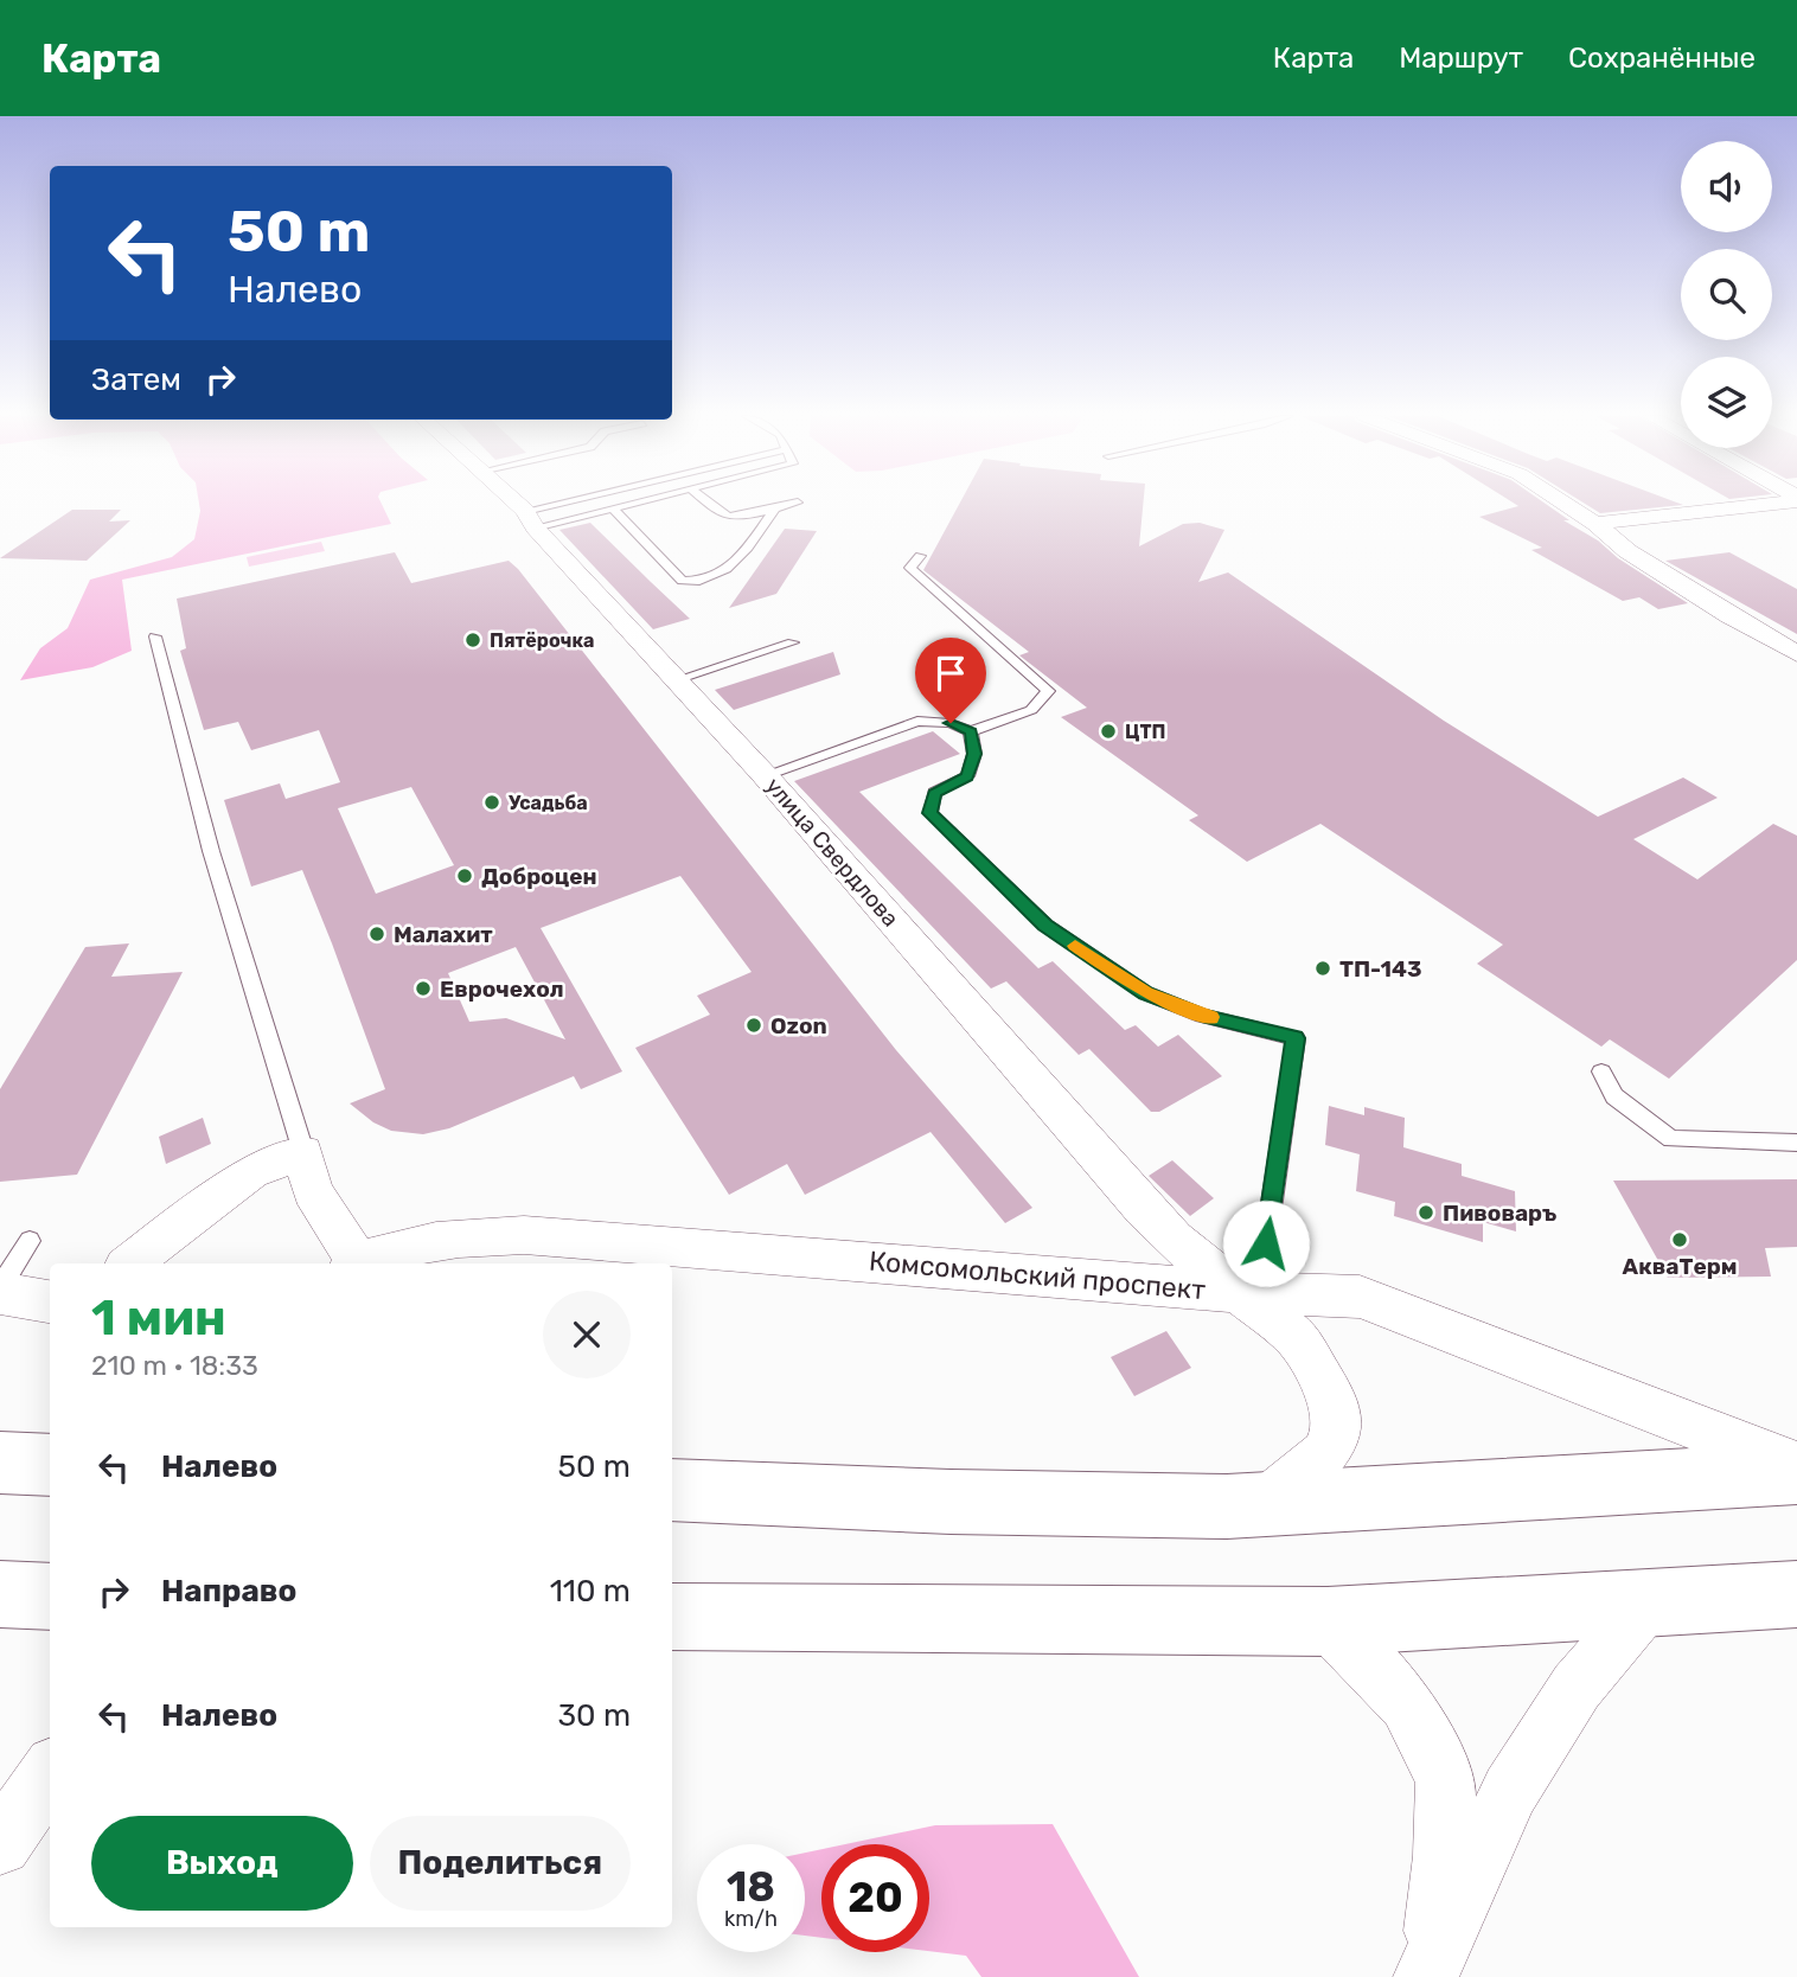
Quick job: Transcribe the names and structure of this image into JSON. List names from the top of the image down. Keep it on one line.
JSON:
{"streets":{"street":["улица Свердлова","Комсомольский проспект"]},"crossings":[["улица Свердлова","Комсомольский проспект"]],"places":["Пятёрочка","ЦТП","Усадьба","Доброцен","Малахит","ТП-143","Еврочехол","Ozon","Пивоваръ","АкваТерм"],"page":{"header":"Карта","nav":["Карта","Маршрут","Сохранённые"],"turn":["50 m","Налево"],"then":"Затем","heading":["1 мин","210 m · 18:33"],"list":[{"name":"Налево","value":"50 m"},{"name":"Направо","value":"110 m"},{"name":"Налево","value":"30 m"}],"buttons":["Выход","Поделиться"],"speed":"18 km/h","limit":"20"}}
